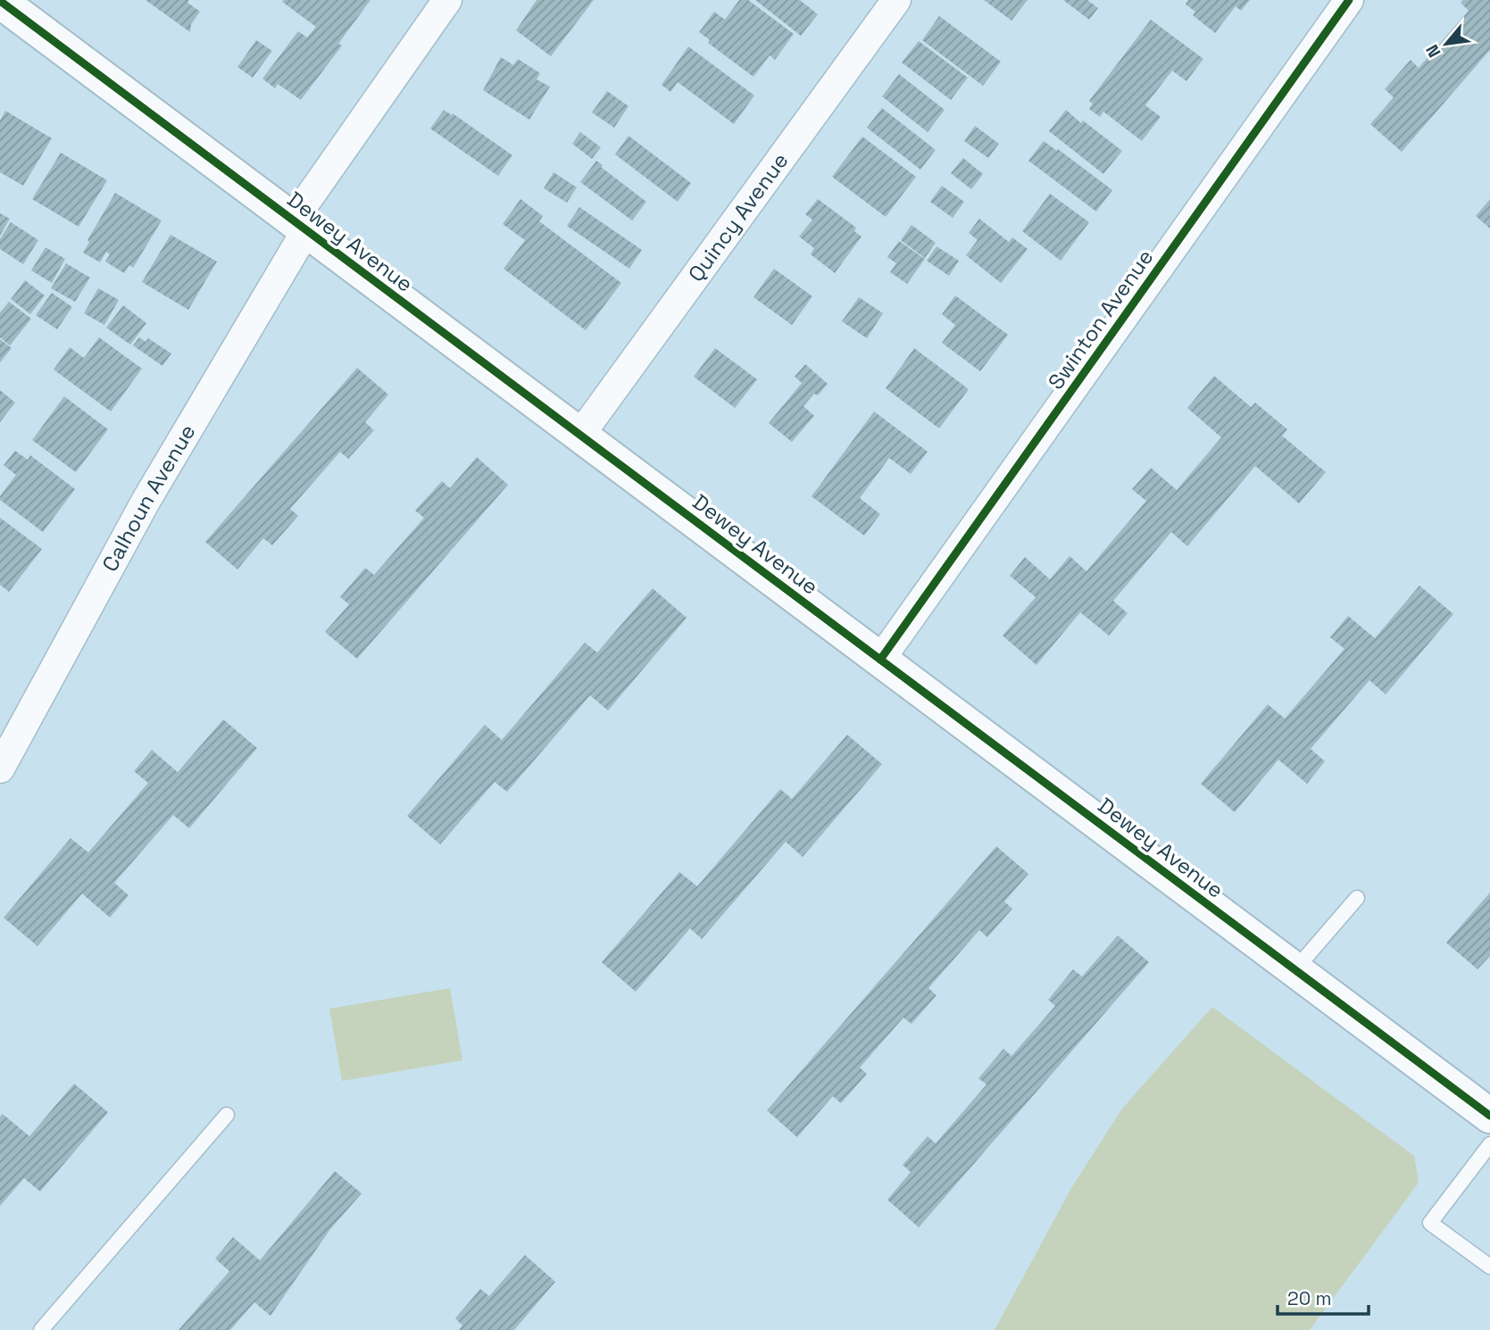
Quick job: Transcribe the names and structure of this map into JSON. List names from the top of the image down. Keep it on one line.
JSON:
{"streets":{"street":["Quincy Avenue","Dewey Avenue","Swinton Avenue","Calhoun Avenue"]},"crossings":[["Quincy Avenue","Dewey Avenue"],["Dewey Avenue","Swinton Avenue"],["Dewey Avenue","Calhoun Avenue"]],"scale_bar":"20 m","north":"bottom left"}
